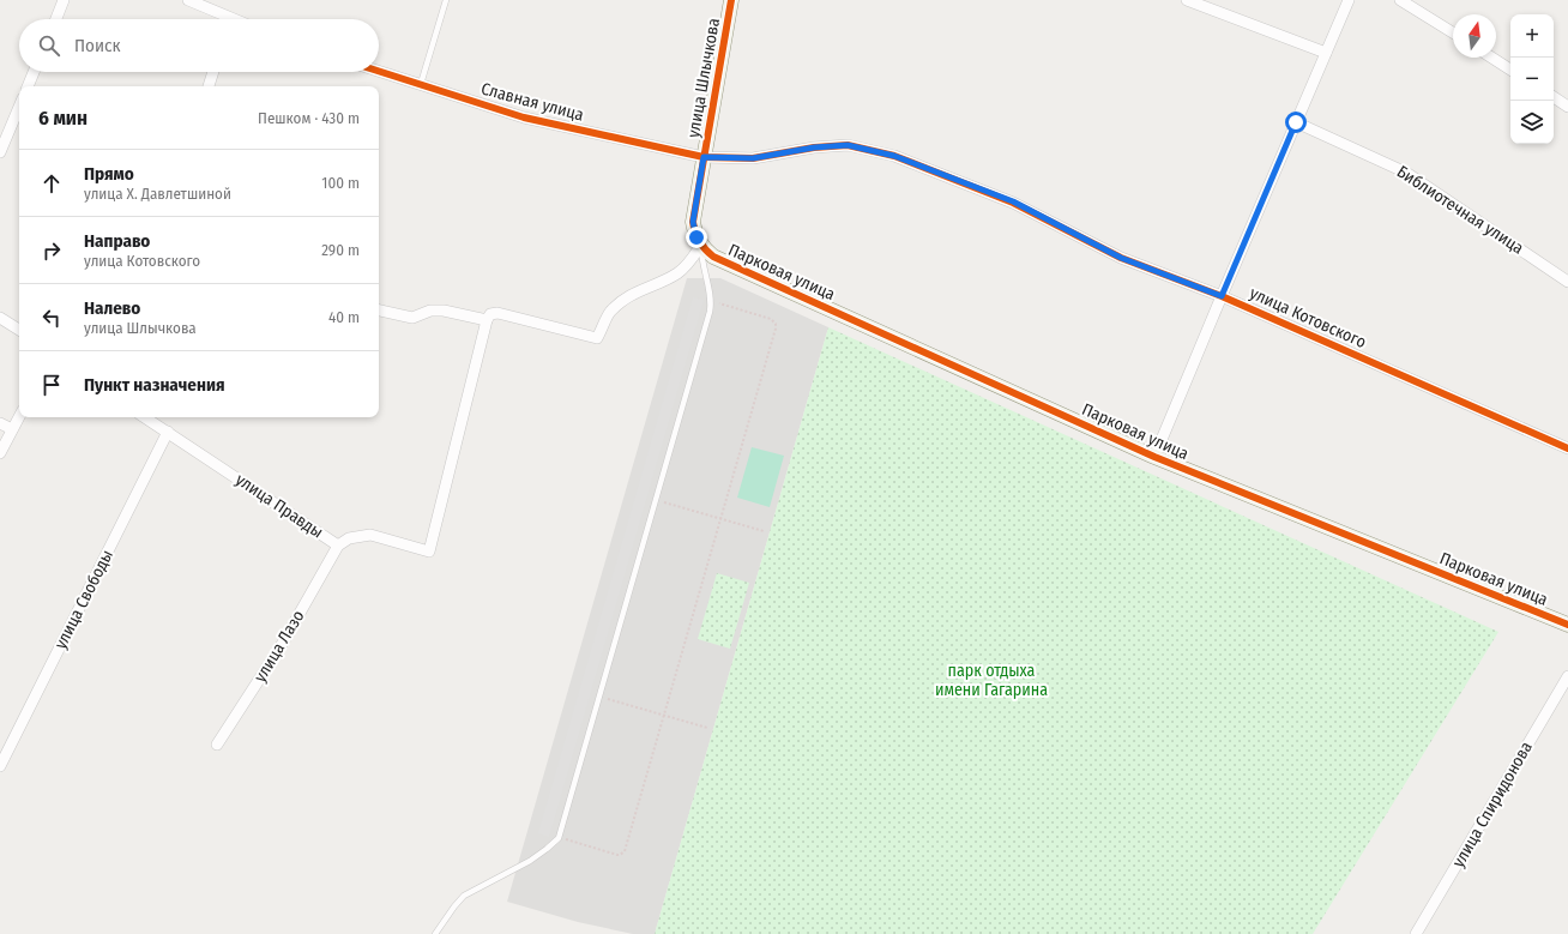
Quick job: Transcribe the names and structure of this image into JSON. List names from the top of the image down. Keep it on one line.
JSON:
{"streets":{"street":["улица Шлычкова","Славная улица","Библиотечная улица","Парковая улица","улица Котовского","улица Правды","улица Свободы","улица Лазо","улица Спиридонова"]},"crossings":[["улица Шлычкова","Славная улица"],["улица Шлычкова","Парковая улица"],["улица Шлычкова","улица Котовского"],["Славная улица","улица Котовского"],["улица Правды","улица Свободы"],["улица Правды","улица Лазо"]],"parks":["парк отдыха имени Гагарина"],"north":"top","page":{"map_buttons":["+","−"],"search":"Поиск","heading":["6 мин","Пешком · 430 m"],"list":[["Прямо","улица Х. Давлетшиной","100 m"],["Направо","улица Котовского","290 m"],["Налево","улица Шлычкова","40 m"],"Пункт назначения"]}}
